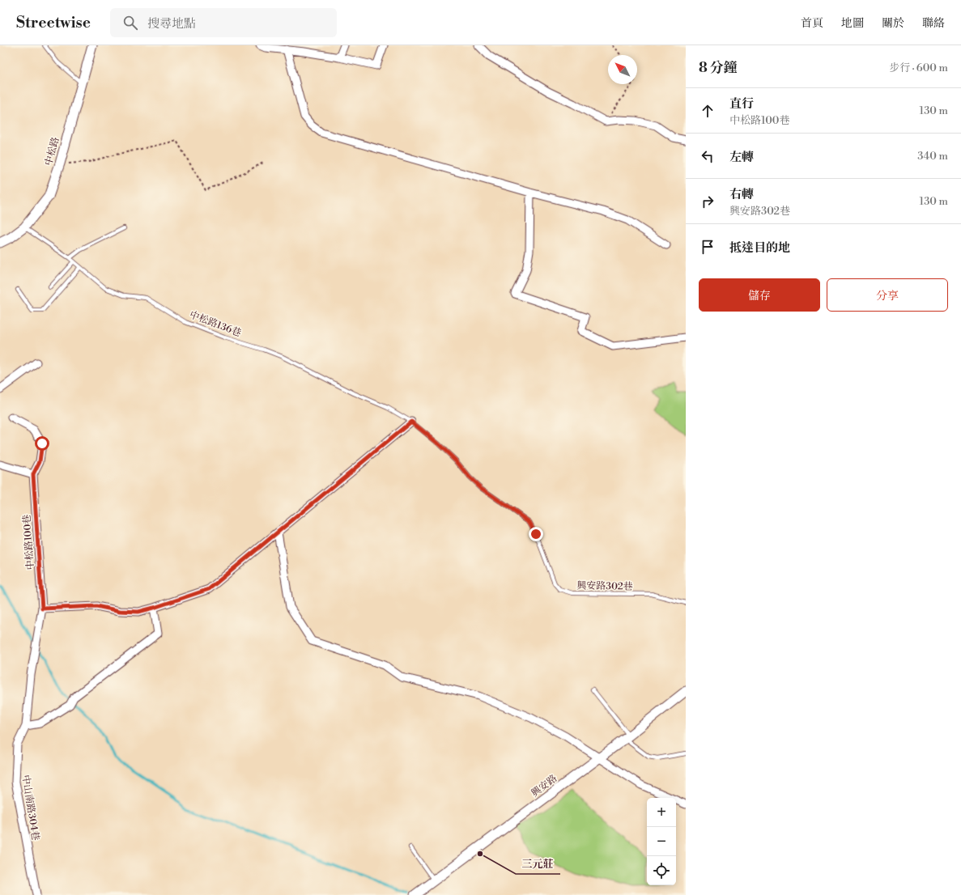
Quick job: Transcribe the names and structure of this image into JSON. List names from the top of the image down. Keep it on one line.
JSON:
{"streets":{"street":["中松路","中松路100巷","興安路","中山南路304巷"],"lane":["中松路136巷","興安路302巷"]},"crossings":[["中松路","中松路136巷"],["中松路136巷","興安路302巷"],["中松路100巷","中山南路304巷"]],"places":["三元莊"],"north":"top left","page":{"header":"Streetwise","search":"搜尋地點","nav":["首頁","地圖","關於","聯絡"],"heading":["8 分鐘","步行 · 600 m"],"list":[["直行","中松路100巷","130 m"],["左轉","340 m"],["右轉","興安路302巷","130 m"],"抵達目的地"],"buttons":["儲存","分享"],"map_buttons":["+","−"]}}
